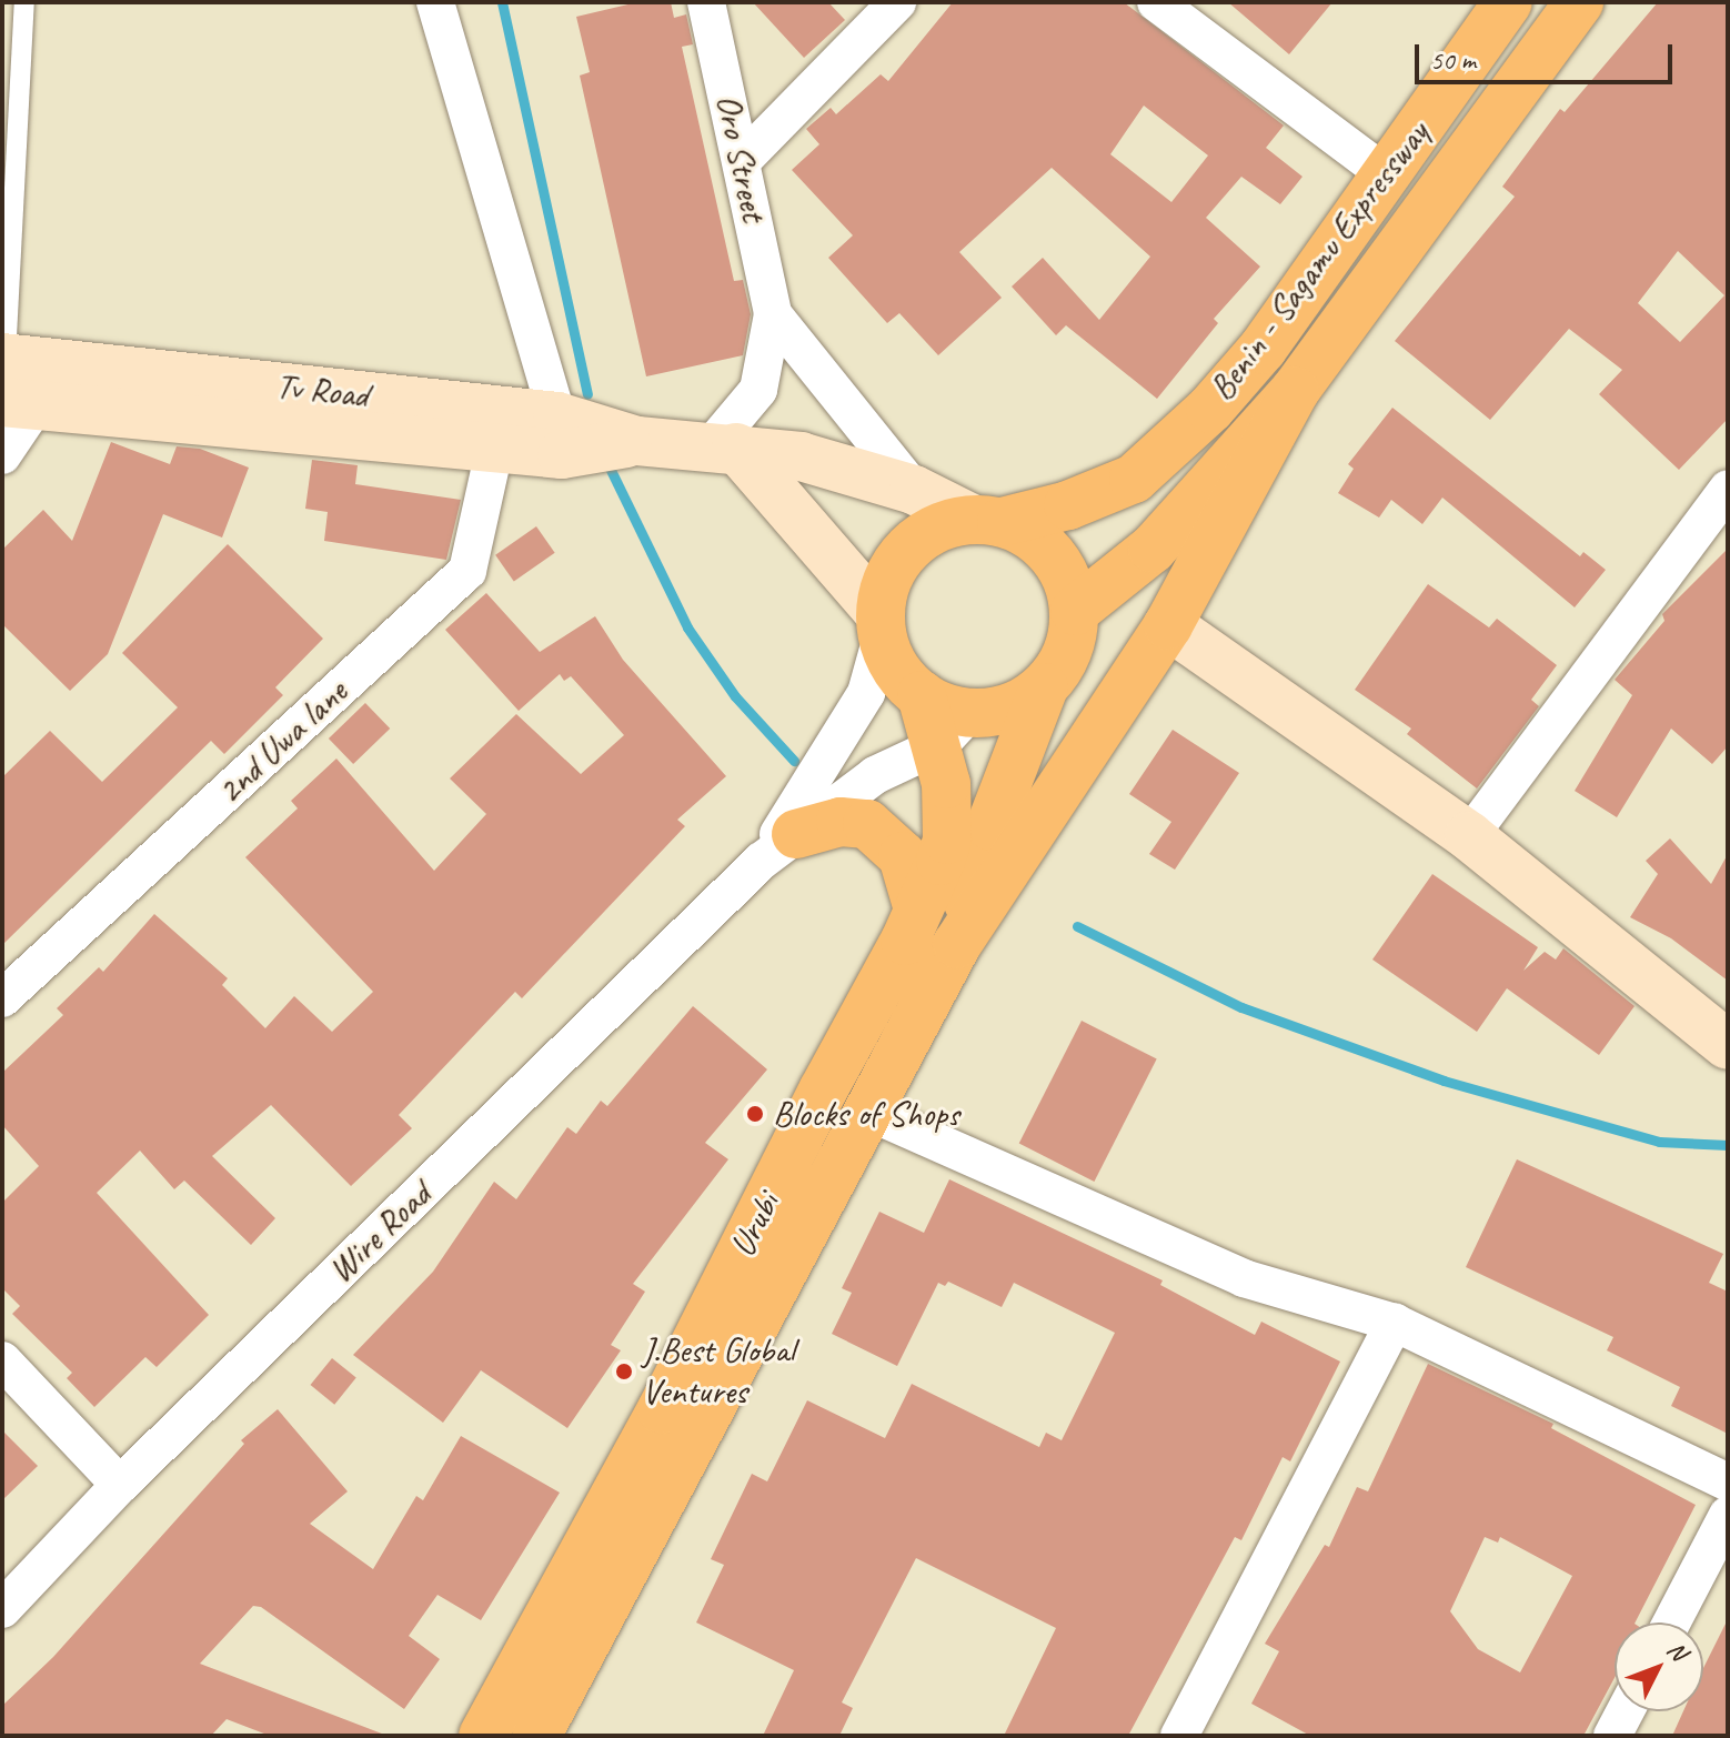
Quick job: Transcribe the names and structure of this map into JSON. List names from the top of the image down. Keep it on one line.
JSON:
{"streets":{"highway":["Benin - Sagamu Expressway","Urubi"],"street":["Oro Street","Tv Road","2nd Uwa lane","Wire Road"]},"crossings":[["Oro Street","Tv Road"],["Benin - Sagamu Expressway","Tv Road"],["Benin - Sagamu Expressway","Urubi"],["Benin - Sagamu Expressway","Wire Road"],["Tv Road","2nd Uwa lane"],["Tv Road","Urubi"],["Tv Road","Wire Road"],["Urubi","Wire Road"]],"places":["Blocks of Shops","J.Best Global Ventures"],"scale_bar":"50 m","north":"top right"}
